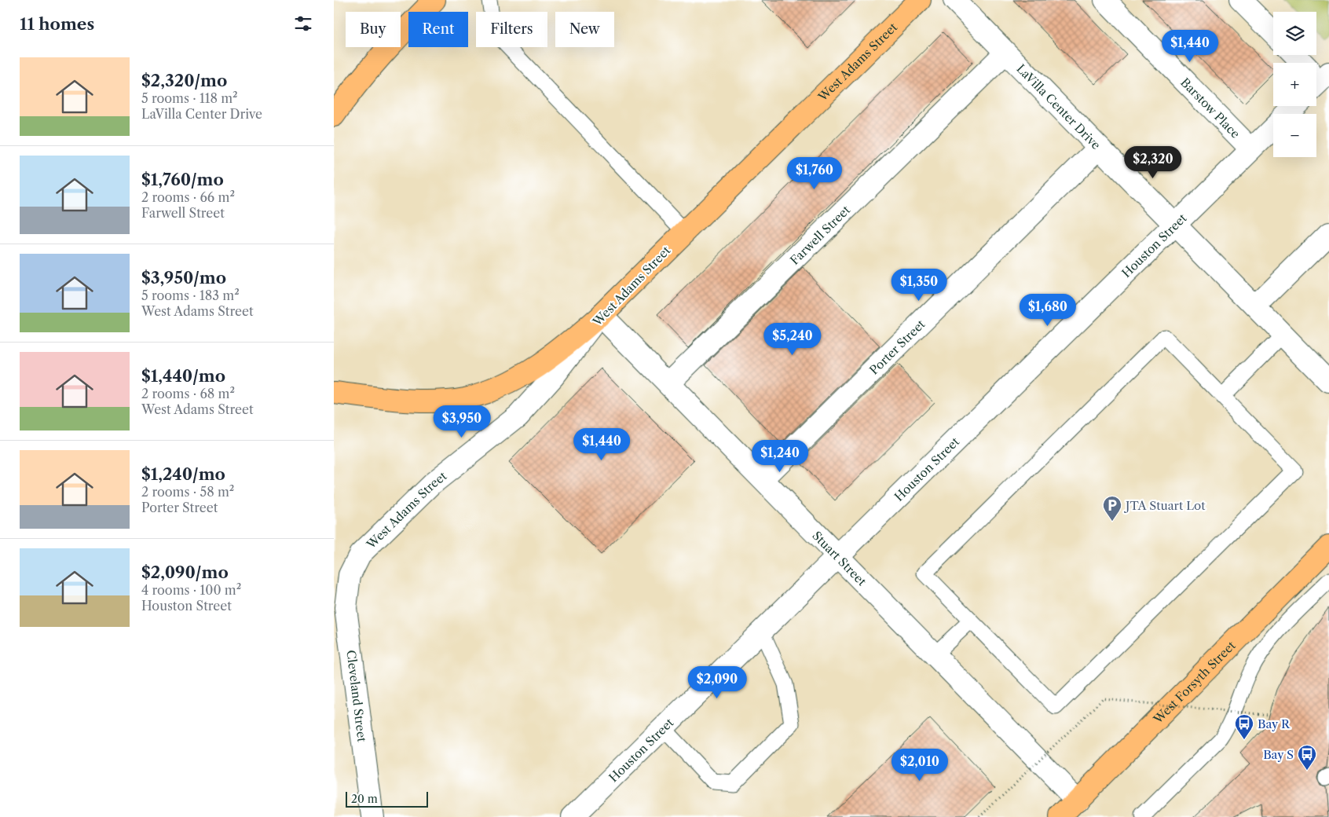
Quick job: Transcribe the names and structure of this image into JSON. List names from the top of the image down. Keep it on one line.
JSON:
{"streets":{"main road":["West Adams Street","West Forsyth Street"],"street":["LaVilla Center Drive","Barstow Place","Farwell Street","Houston Street","Porter Street","Stuart Street","Cleveland Street"]},"crossings":[["West Adams Street","Stuart Street"],["West Adams Street","Cleveland Street"],["LaVilla Center Drive","Farwell Street"],["LaVilla Center Drive","Houston Street"],["LaVilla Center Drive","Porter Street"],["Barstow Place","Houston Street"],["Farwell Street","Stuart Street"],["Houston Street","Stuart Street"],["Porter Street","Stuart Street"],["Stuart Street","West Forsyth Street"]],"places":{"parking":["JTA Stuart Lot"],"bus stop":["Bay R","Bay S"]},"scale_bar":"20 m","page":{"heading":"11 homes","map_buttons":["+","−"],"chip":["Buy","Rent","Filters","New"],"price":["$1,440","$2,320","$1,760","$1,350","$1,680","$5,240","$3,950","$1,440","$1,240","$2,090","$2,010"],"list":[{"name":"$2,320/mo","note":"5 rooms · 118 m² · LaVilla Center Drive"},{"name":"$1,760/mo","note":"2 rooms · 66 m² · Farwell Street"},{"name":"$3,950/mo","note":"5 rooms · 183 m² · West Adams Street"},{"name":"$1,440/mo","note":"2 rooms · 68 m² · West Adams Street"},{"name":"$1,240/mo","note":"2 rooms · 58 m² · Porter Street"},{"name":"$2,090/mo","note":"4 rooms · 100 m² · Houston Street"}],"scale":"20 m"}}
